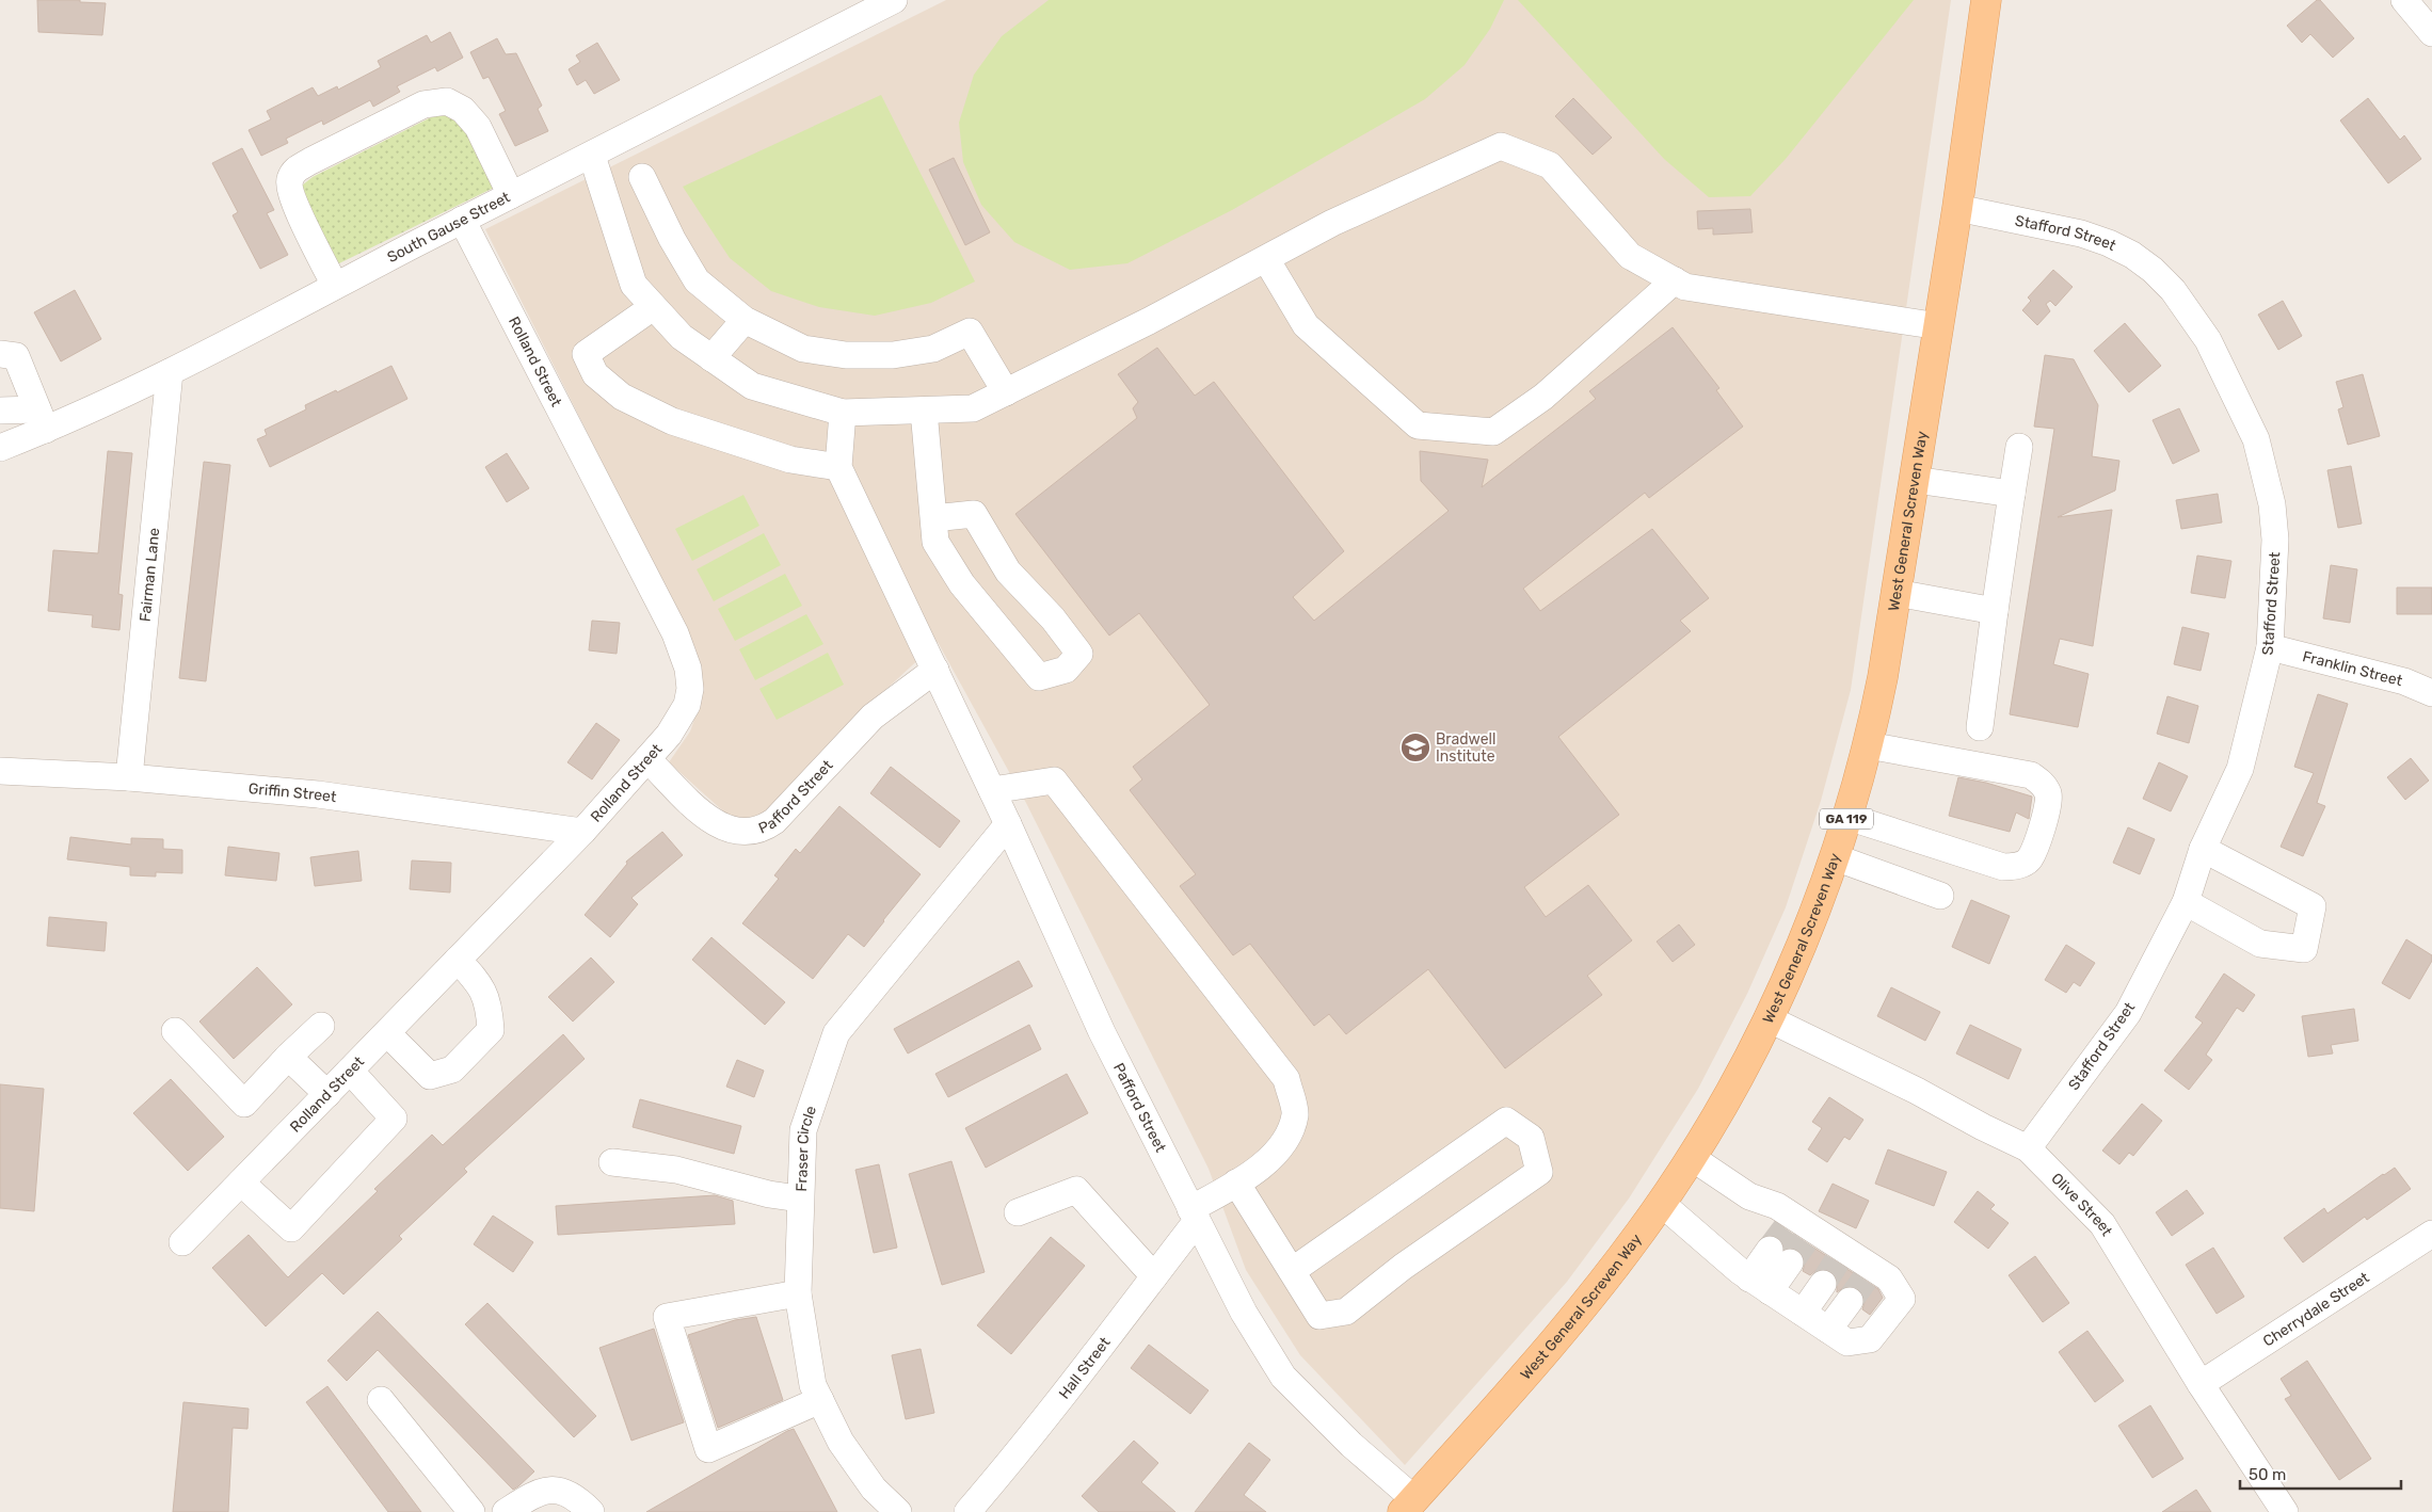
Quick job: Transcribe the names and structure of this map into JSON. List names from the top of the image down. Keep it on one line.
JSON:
{"streets":{"main road":["West General Screven Way","GA 119"],"street":["South Gause Street","Stafford Street","Rolland Street","Fairman Lane","Franklin Street","Griffin Street","Pafford Street","Fraser Circle","Olive Street","Cherrydale Street","Hall Street"]},"crossings":[["South Gause Street","Rolland Street"],["South Gause Street","Fairman Lane"],["Stafford Street","West General Screven Way"],["Stafford Street","Franklin Street"],["Stafford Street","Olive Street"],["Rolland Street","Griffin Street"],["Rolland Street","Pafford Street"],["West General Screven Way","Pafford Street"],["West General Screven Way","Olive Street"],["Fairman Lane","Griffin Street"],["Pafford Street","Fraser Circle"],["Pafford Street","Hall Street"],["Olive Street","Cherrydale Street"]],"places":{"school or university":["Bradwell Institute"]},"scale_bar":"50 m"}
